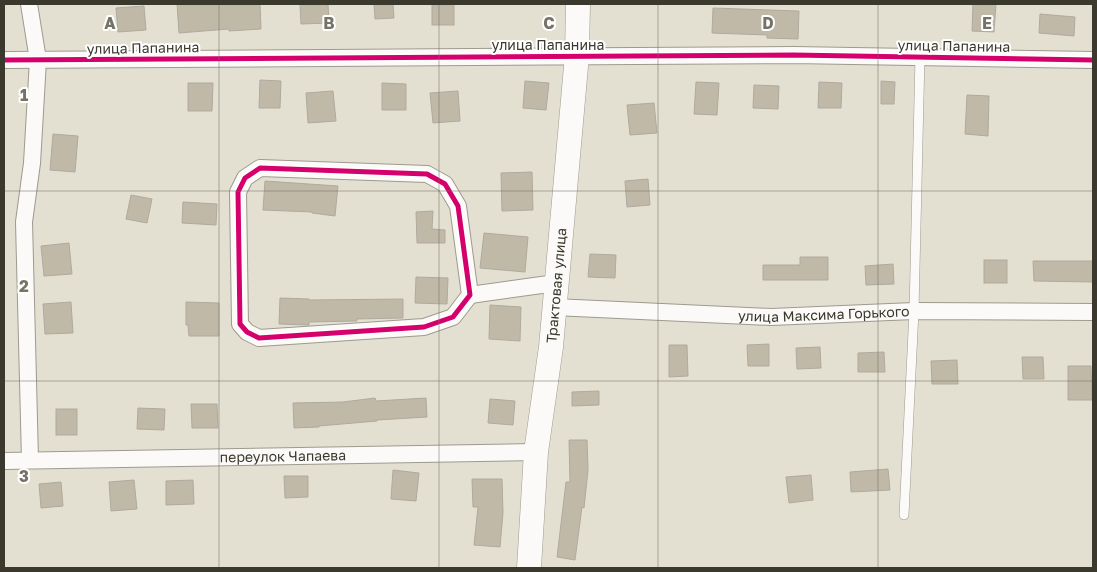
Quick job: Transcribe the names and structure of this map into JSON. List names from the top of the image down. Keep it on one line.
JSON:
{"streets":{"street":["улица Папанина","Трактовая улица","улица Максима Горького","переулок Чапаева"]},"crossings":[["улица Папанина","Трактовая улица"],["Трактовая улица","улица Максима Горького"],["Трактовая улица","переулок Чапаева"]],"grid":{"columns":["A","B","C","D","E"],"rows":["1","2","3"]}}
